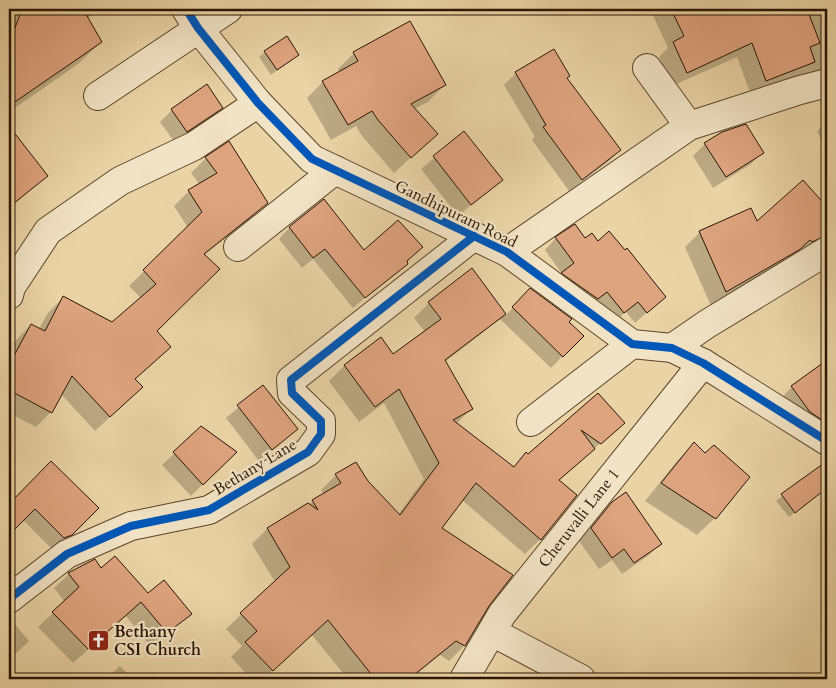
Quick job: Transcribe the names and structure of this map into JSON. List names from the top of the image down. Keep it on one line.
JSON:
{"streets":{"street":["Gandhipuram Road","Bethany Lane","Cheruvalli Lane 1"]},"crossings":[["Gandhipuram Road","Bethany Lane"]],"places":{"church":["Bethany CSI Church"]}}
